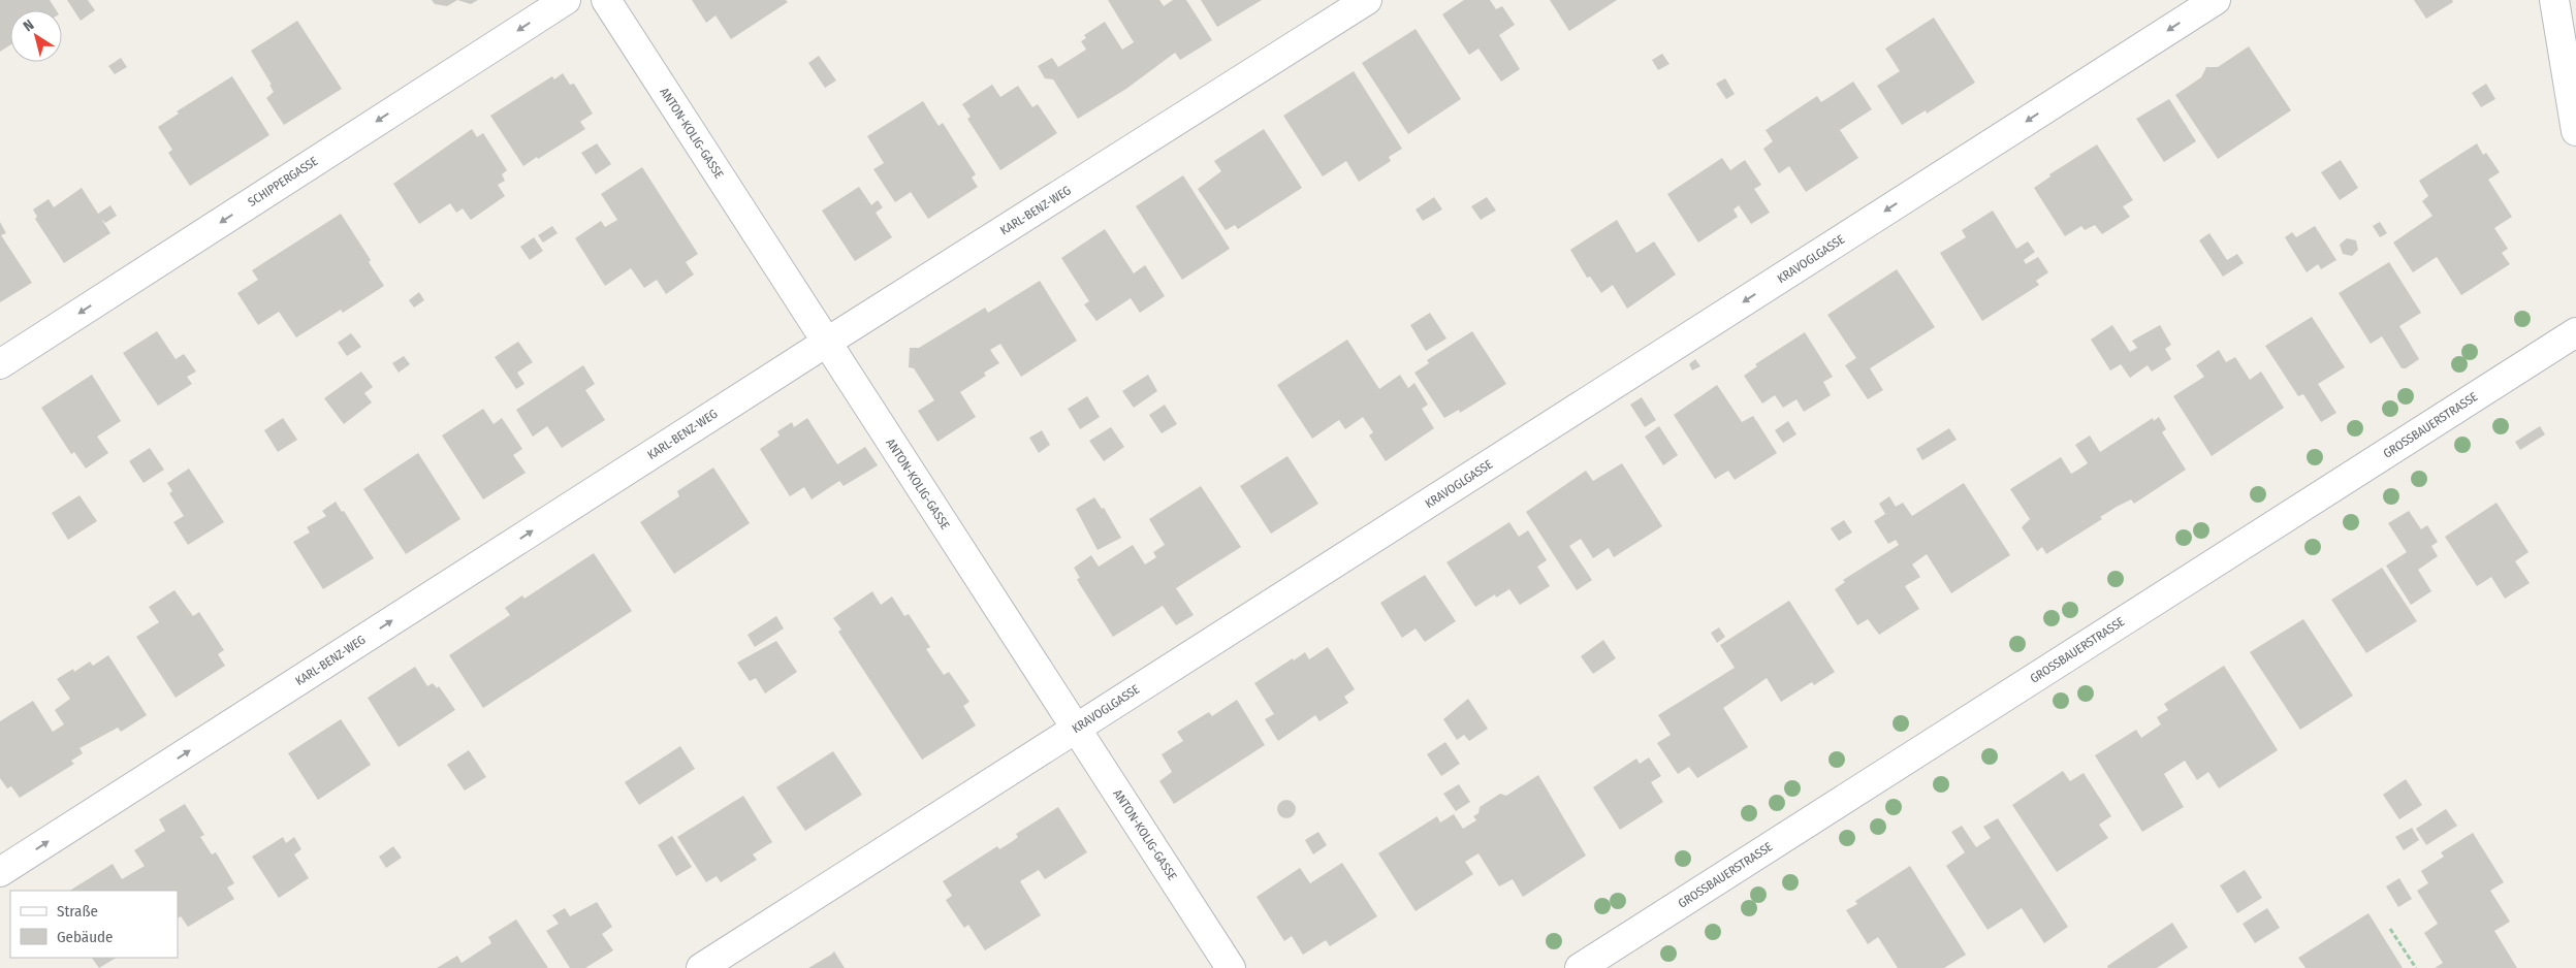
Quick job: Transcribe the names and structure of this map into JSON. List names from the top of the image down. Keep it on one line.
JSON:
{"streets":{"street":["ANTON-KOLIG-GASSE","SCHIPPERGASSE","KARL-BENZ-WEG","KRAVOGLGASSE","GROSSBAUERSTRASSE"]},"crossings":[["ANTON-KOLIG-GASSE","KARL-BENZ-WEG"],["ANTON-KOLIG-GASSE","KRAVOGLGASSE"]],"one_way":["SCHIPPERGASSE","KARL-BENZ-WEG","KRAVOGLGASSE"],"legend":["Straße","Gebäude"],"north":"top left"}
